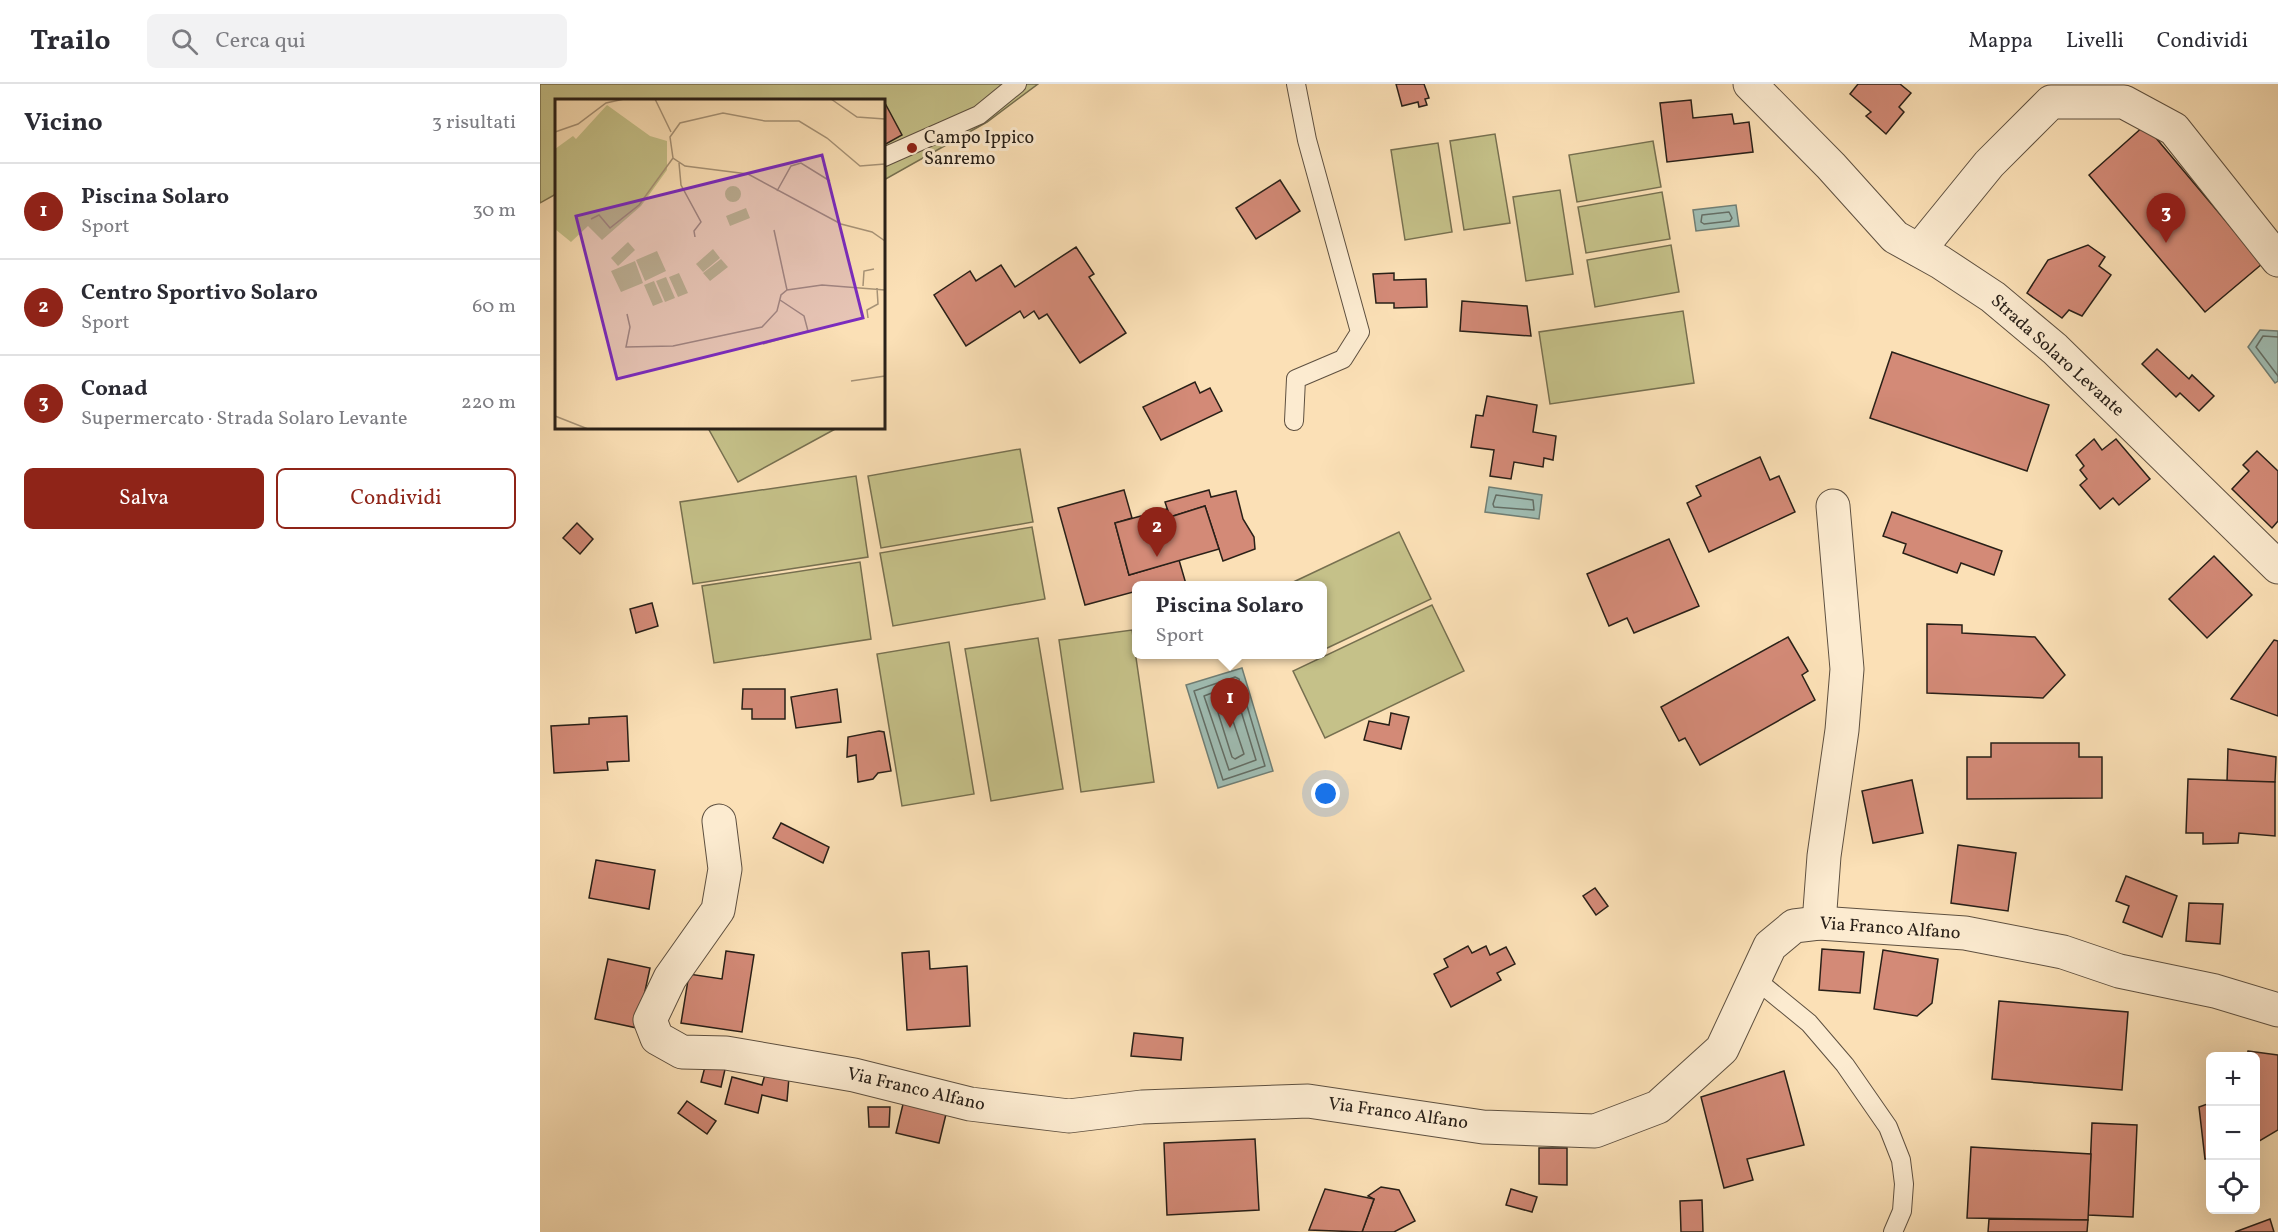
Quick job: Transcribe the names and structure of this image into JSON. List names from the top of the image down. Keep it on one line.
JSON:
{"streets":{"street":["Strada Solaro Levante","Via Franco Alfano"]},"places":["Campo Ippico Sanremo"],"page":{"header":"Trailo","search":"Cerca qui","nav":["Mappa","Livelli","Condividi"],"heading":["Vicino","3 risultati"],"list":[{"mark":"1","name":"Piscina Solaro","note":"Sport","value":"30 m"},{"mark":"2","name":"Centro Sportivo Solaro","note":"Sport","value":"60 m"},{"mark":"3","name":"Conad","note":"Supermercato · Strada Solaro Levante","value":"220 m"}],"pins":["3","2","1"],"buttons":["Salva","Condividi"],"popup":["Piscina Solaro","Sport"],"map_buttons":["+","−"]}}
